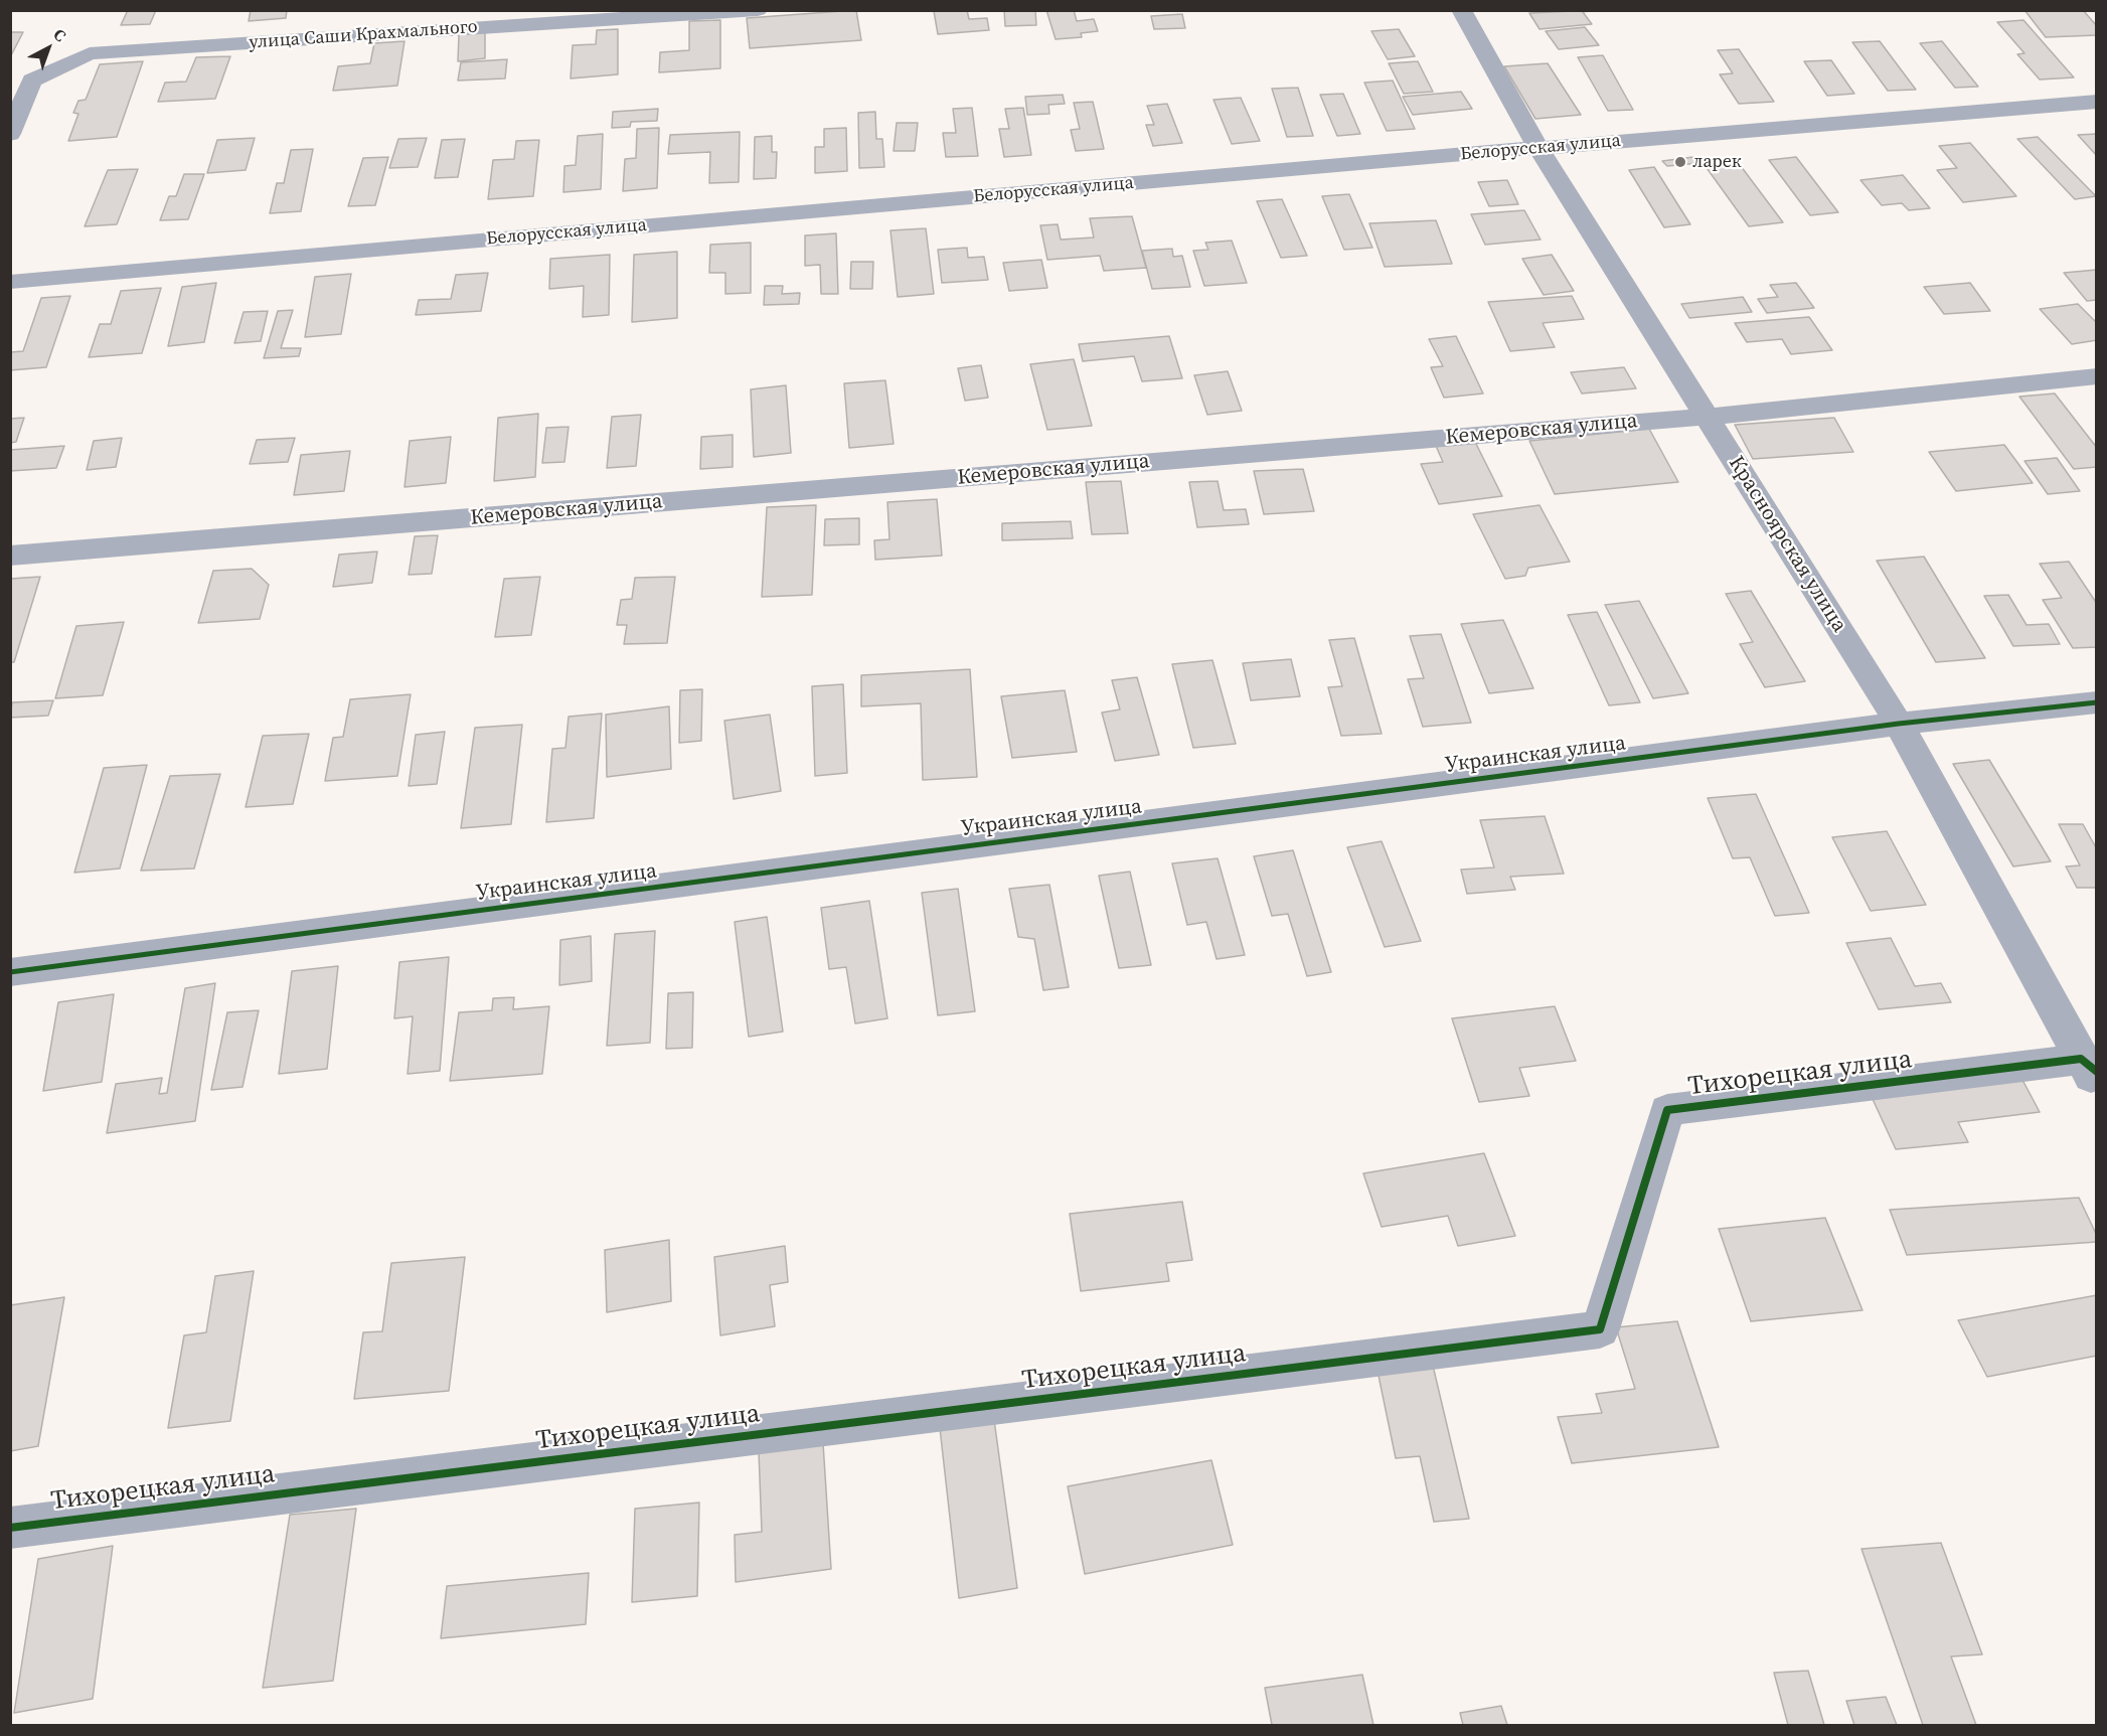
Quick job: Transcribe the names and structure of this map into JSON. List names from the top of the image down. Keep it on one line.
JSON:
{"streets":{"street":["улица Саши Крахмального","Белорусская улица","Кемеровская улица","Красноярская улица","Украинская улица","Тихорецкая улица"]},"crossings":[["Белорусская улица","Красноярская улица"],["Кемеровская улица","Красноярская улица"],["Красноярская улица","Украинская улица"],["Красноярская улица","Тихорецкая улица"]],"places":["ларек"],"north":"top right"}
